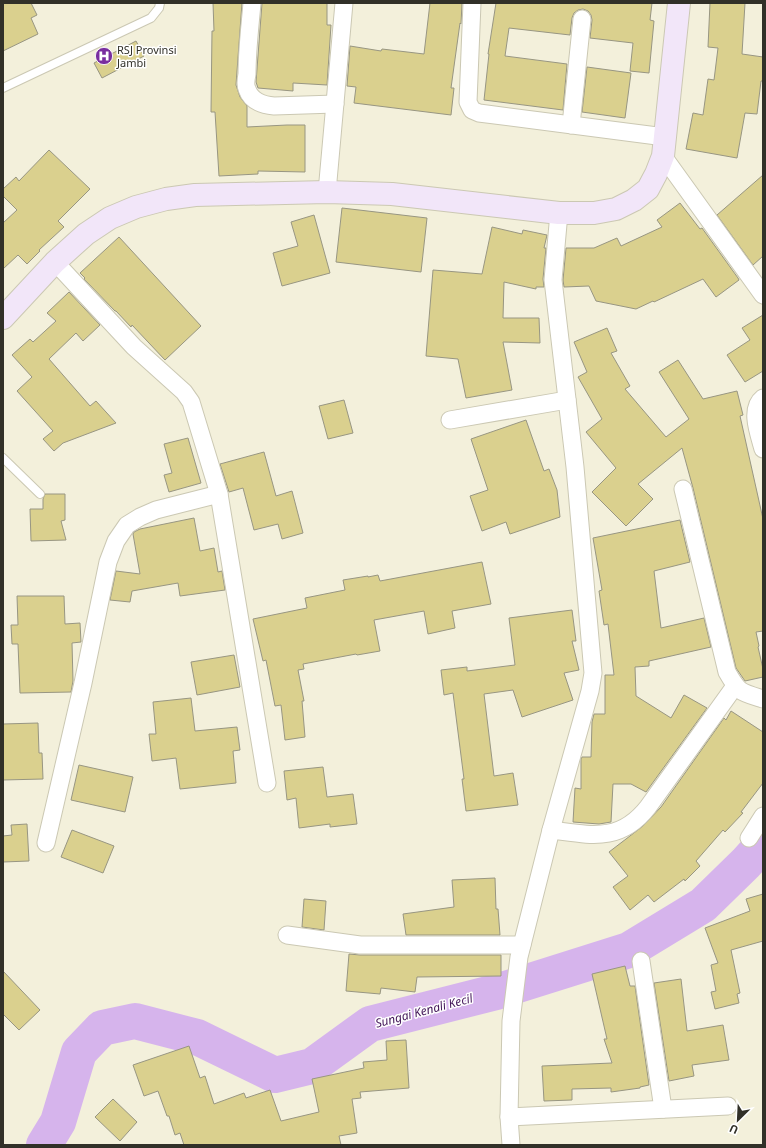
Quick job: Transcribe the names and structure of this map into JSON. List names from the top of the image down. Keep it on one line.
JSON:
{"water":["Sungai Kenali Kecil"],"places":{"hospital":["RSJ Provinsi Jambi"]},"north":"bottom left"}
